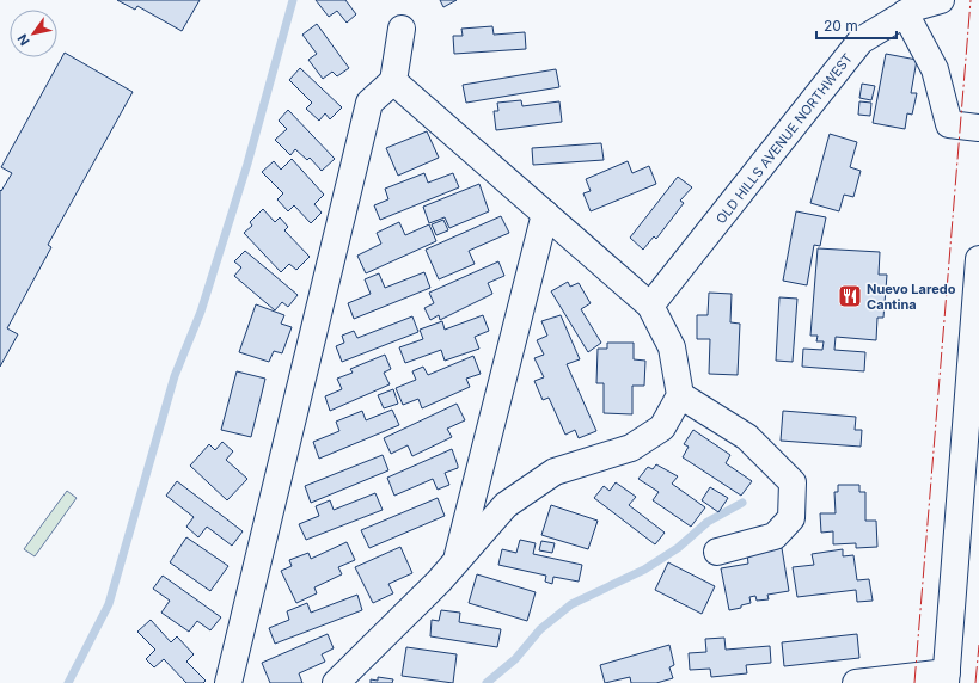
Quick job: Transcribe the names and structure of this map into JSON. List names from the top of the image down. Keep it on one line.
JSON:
{"streets":{"street":["OLD HILLS AVENUE NORTHWEST"]},"places":{"restaurant":["Nuevo Laredo Cantina"]},"scale_bar":"20 m","north":"bottom left"}
